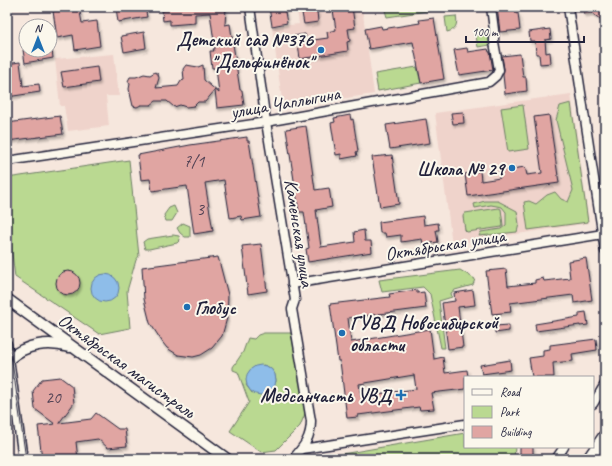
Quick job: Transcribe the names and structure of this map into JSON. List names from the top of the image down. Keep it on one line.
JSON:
{"streets":{"main road":["Октябрьская магистраль"],"street":["улица Чаплыгина","Каменская улица","Октябрьская улица"]},"crossings":[["улица Чаплыгина","Каменская улица"],["Каменская улица","Октябрьская улица"]],"places":{"other":["Детский сад №376 \"Дельфинёнок\"","Школа № 29","Глобус","ГУВД Новосибирской области"],"health":["Медсанчасть УВД"]},"house_numbers":["7/1","3","20"],"legend":["Road","Park","Building"],"scale_bar":"100 m","north":"top"}
